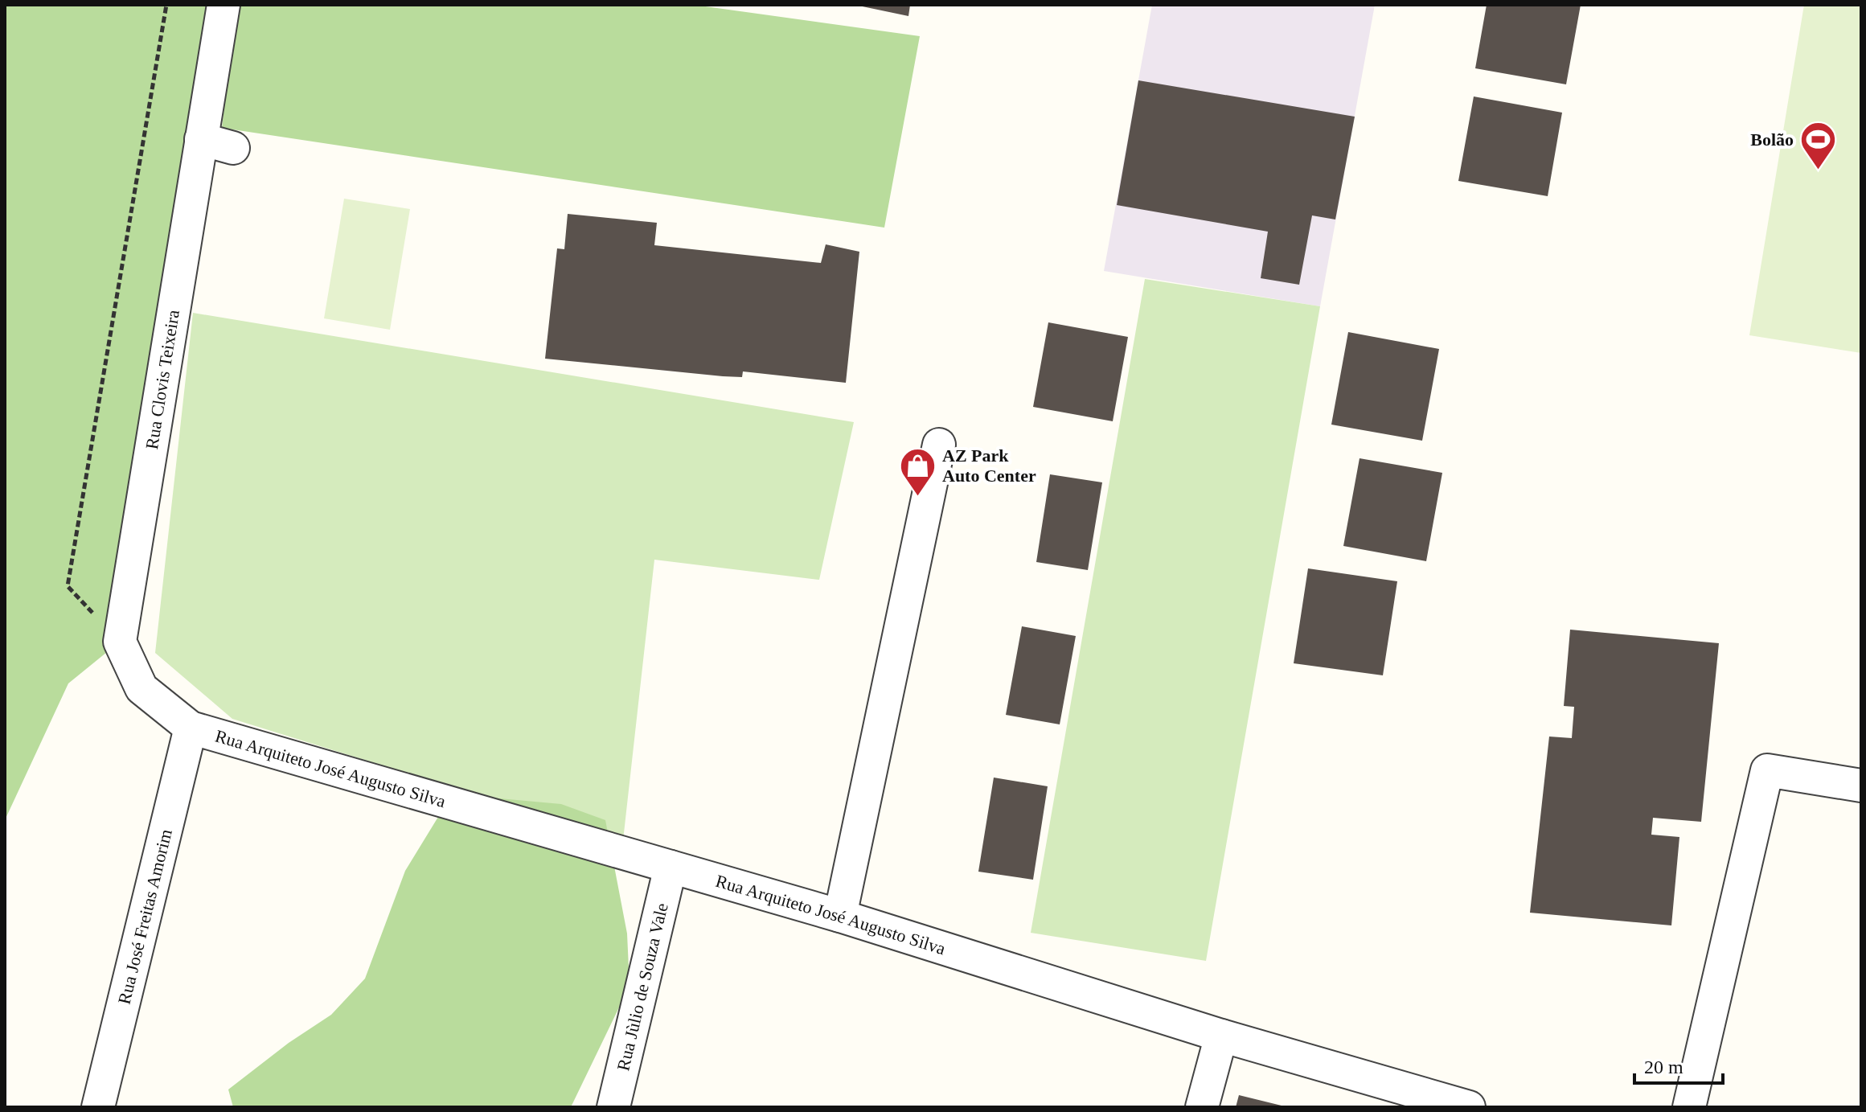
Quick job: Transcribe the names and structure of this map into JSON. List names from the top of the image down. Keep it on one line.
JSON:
{"streets":{"street":["Rua Clovis Teixeira","Rua Arquiteto José Augusto Silva","Rua José Freitas Amorim","Rua Jùlio de Souza Vale"]},"crossings":[["Rua Arquiteto José Augusto Silva","Rua José Freitas Amorim"],["Rua Arquiteto José Augusto Silva","Rua Jùlio de Souza Vale"]],"places":{"sports":["Bolão"],"shop":["AZ Park Auto Center"]},"scale_bar":"20 m"}
